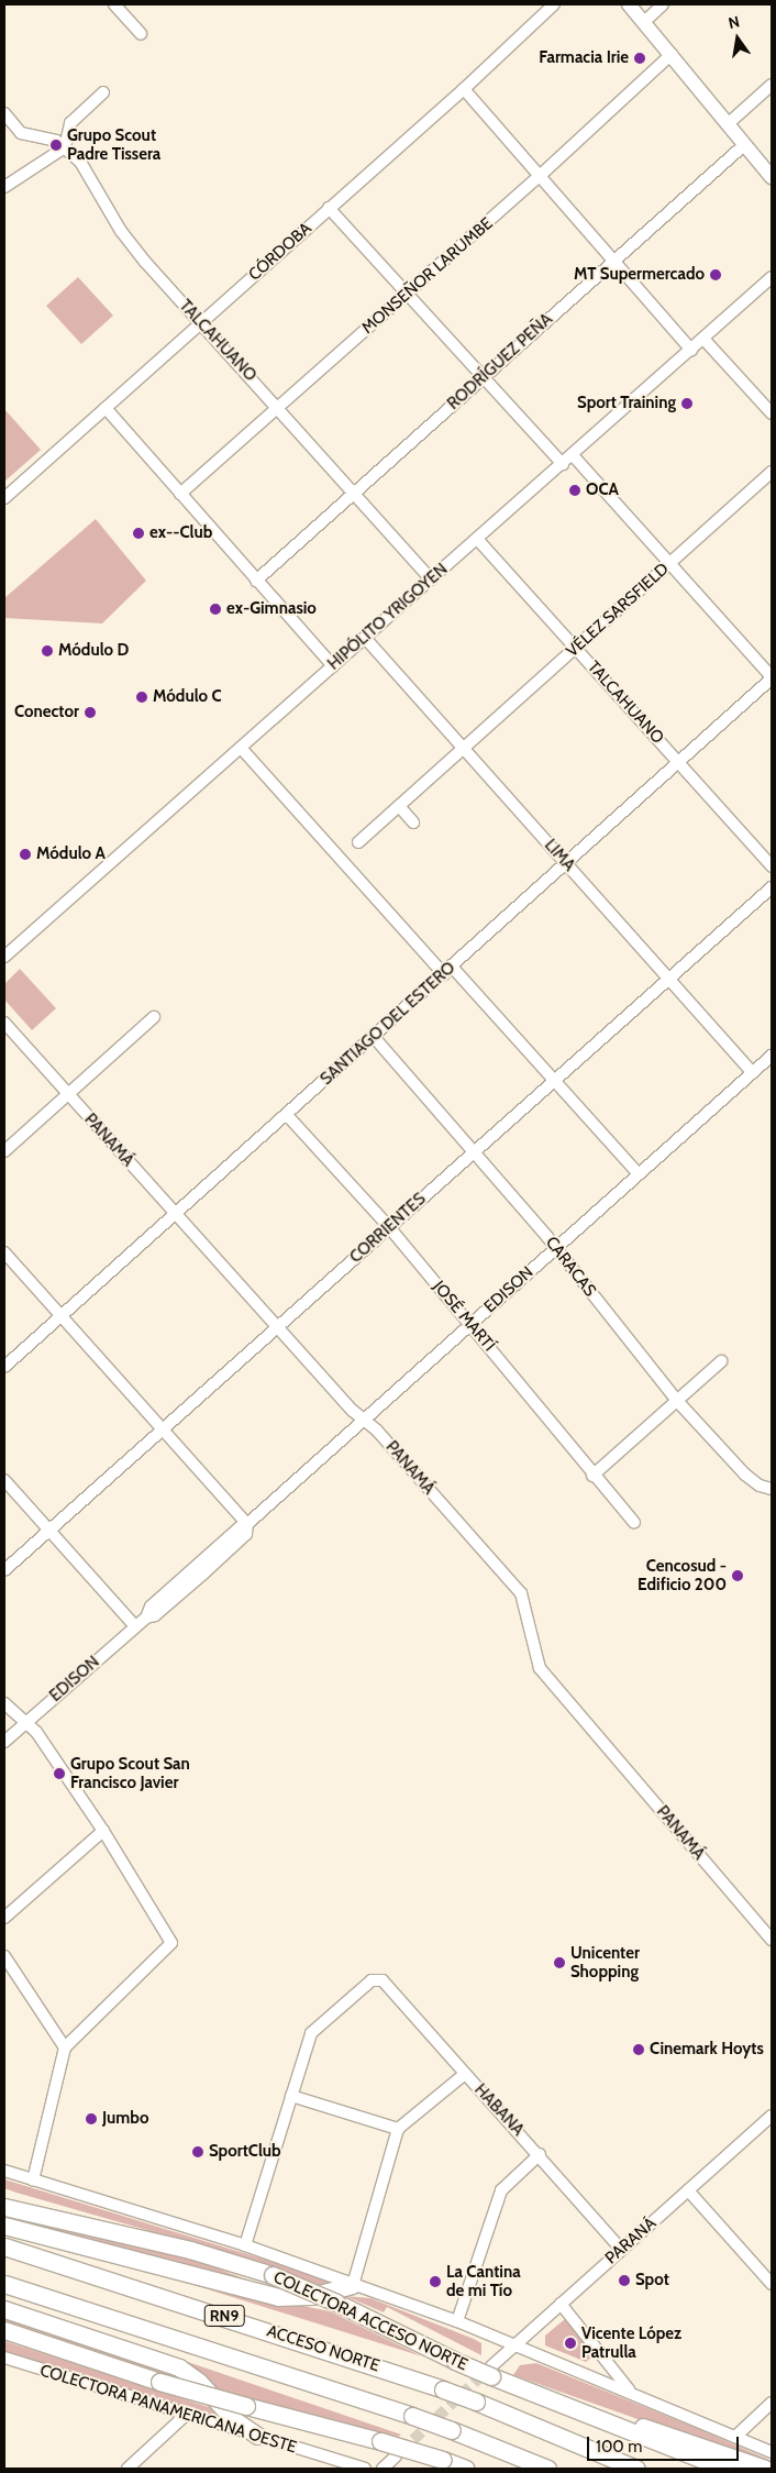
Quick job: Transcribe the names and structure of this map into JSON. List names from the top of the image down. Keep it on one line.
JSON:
{"streets":{"highway":["RN9","COLECTORA ACCESO NORTE","ACCESO NORTE"],"street":["CÓRDOBA","MONSEÑOR LARUMBE","TALCAHUANO","RODRÍGUEZ PEÑA","VÉLEZ SARSFIELD","HIPÓLITO YRIGOYEN","LIMA","SANTIAGO DEL ESTERO","PANAMÁ","CORRIENTES","CARACAS","EDISON","JOSÉ MARTÍ","HABANA","PARANÁ","COLECTORA PANAMERICANA OESTE"]},"crossings":[["CÓRDOBA","TALCAHUANO"],["MONSEÑOR LARUMBE","TALCAHUANO"],["TALCAHUANO","RODRÍGUEZ PEÑA"],["TALCAHUANO","VÉLEZ SARSFIELD"],["TALCAHUANO","HIPÓLITO YRIGOYEN"],["TALCAHUANO","SANTIAGO DEL ESTERO"],["VÉLEZ SARSFIELD","LIMA"],["HIPÓLITO YRIGOYEN","LIMA"],["LIMA","SANTIAGO DEL ESTERO"],["LIMA","CORRIENTES"],["LIMA","EDISON"],["SANTIAGO DEL ESTERO","PANAMÁ"],["SANTIAGO DEL ESTERO","CARACAS"],["SANTIAGO DEL ESTERO","JOSÉ MARTÍ"],["PANAMÁ","CORRIENTES"],["PANAMÁ","EDISON"],["CORRIENTES","CARACAS"],["CORRIENTES","JOSÉ MARTÍ"],["CARACAS","EDISON"],["EDISON","JOSÉ MARTÍ"],["HABANA","PARANÁ"]],"places":["Farmacia Irie","Grupo Scout Padre Tissera","MT Supermercado","Sport Training","OCA","ex--Club","ex-Gimnasio","Módulo D","Módulo C","Conector","Módulo A","Cencosud - Edificio 200","Grupo Scout San Francisco Javier","Unicenter Shopping","Cinemark Hoyts","Jumbo","SportClub","Spot","La Cantina de mi Tío","Vicente López Patrulla"],"scale_bar":"100 m","north":"top"}
